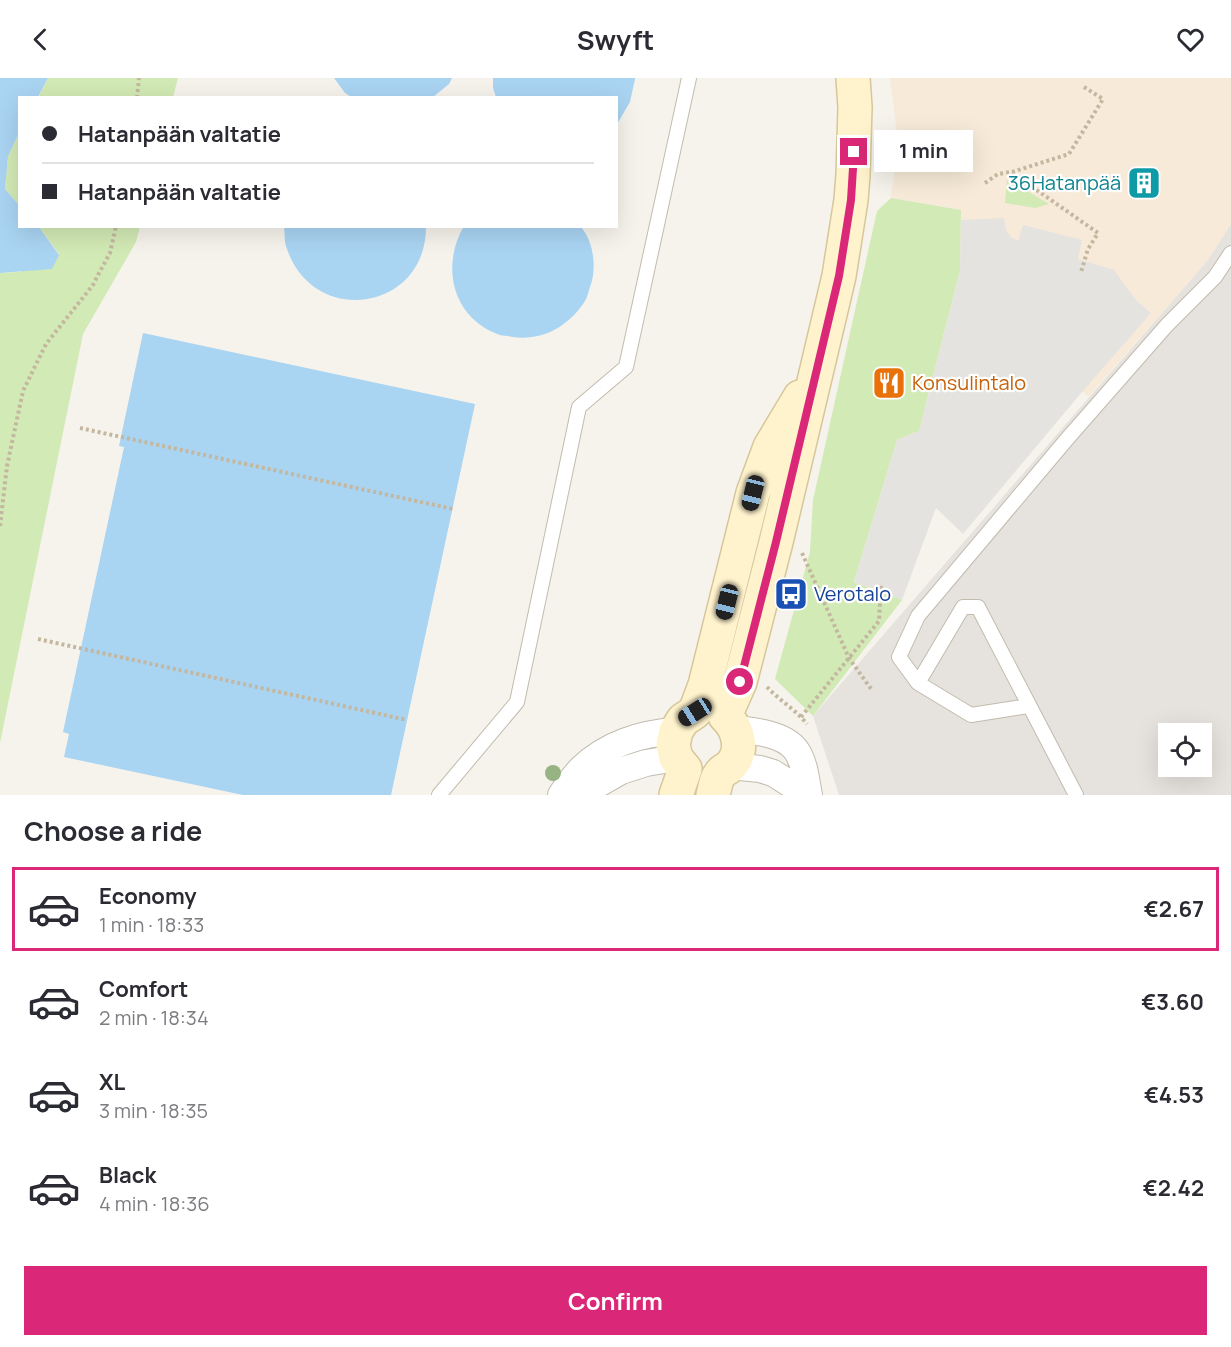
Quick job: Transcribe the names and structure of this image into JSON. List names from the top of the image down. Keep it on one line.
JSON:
{"places":{"building":["36Hatanpää"],"restaurant":["Konsulintalo"],"bus stop":["Verotalo"]},"page":{"header":"Swyft","banner":["Hatanpään valtatie","Hatanpään valtatie"],"bubble":"1 min","heading":"Choose a ride","list":[{"name":"Economy","note":"1 min · 18:33","value":"€2.67"},{"name":"Comfort","note":"2 min · 18:34","value":"€3.60"},{"name":"XL","note":"3 min · 18:35","value":"€4.53"},{"name":"Black","note":"4 min · 18:36","value":"€2.42"}],"buttons":"Confirm"}}
